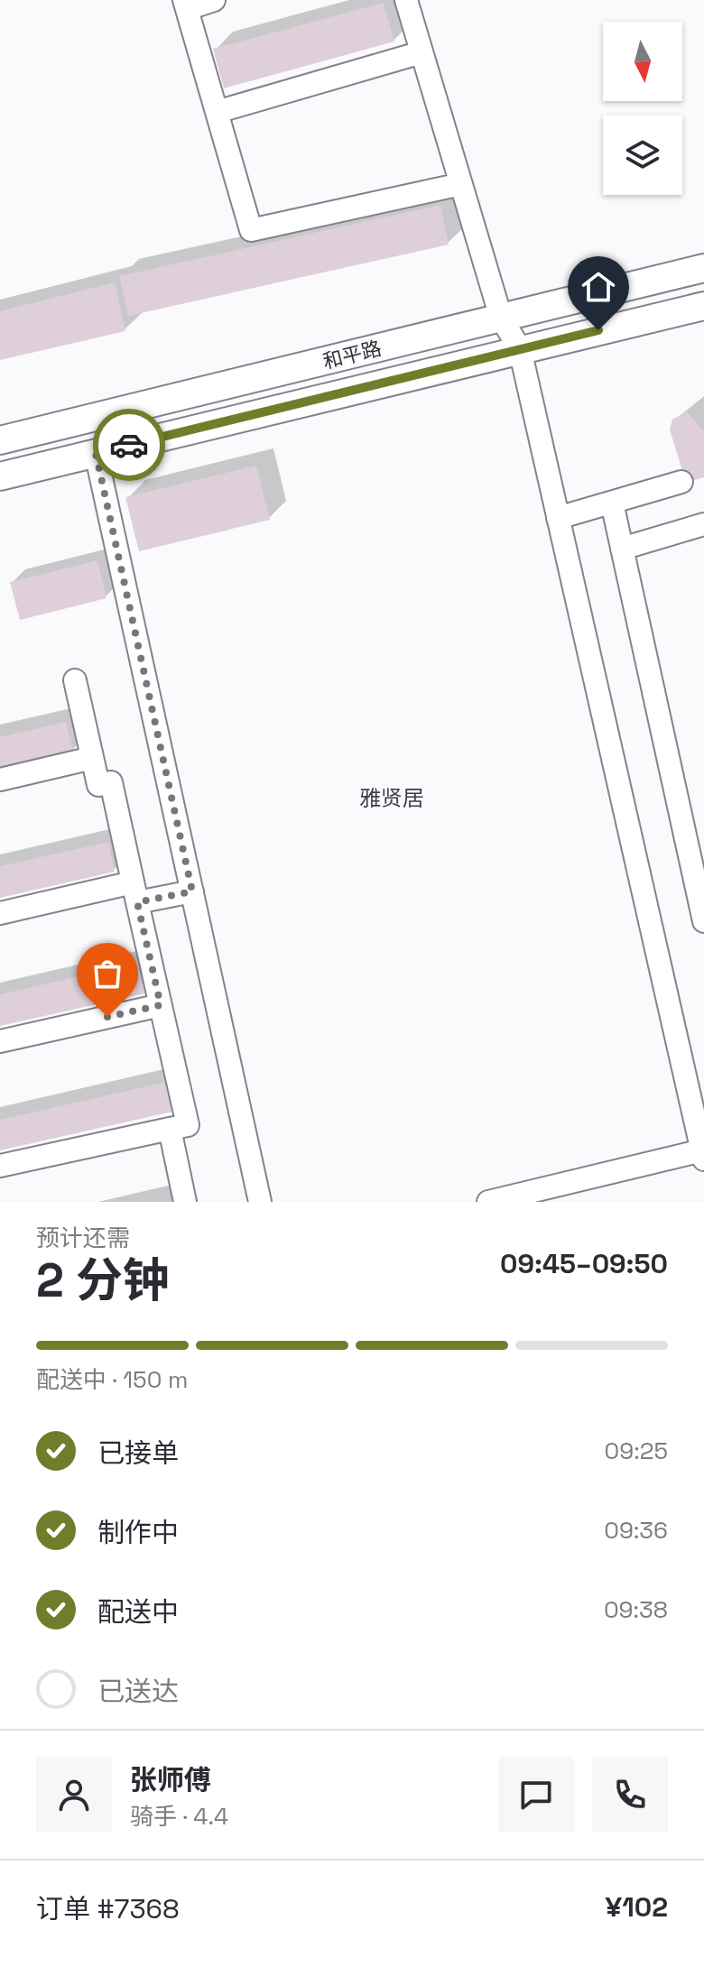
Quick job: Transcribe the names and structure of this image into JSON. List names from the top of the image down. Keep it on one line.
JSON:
{"streets":{"street":["和平路"]},"districts":["雅贤居"],"north":"bottom","page":{"heading":["2 分钟","预计还需","09:45–09:50"],"panel":["张师傅","骑手 · 4.4","订单 #7368","¥102"],"bar":"配送中 · 150 m","list":[["已接单","09:25"],["制作中","09:36"],["配送中","09:38"],"已送达"]}}
